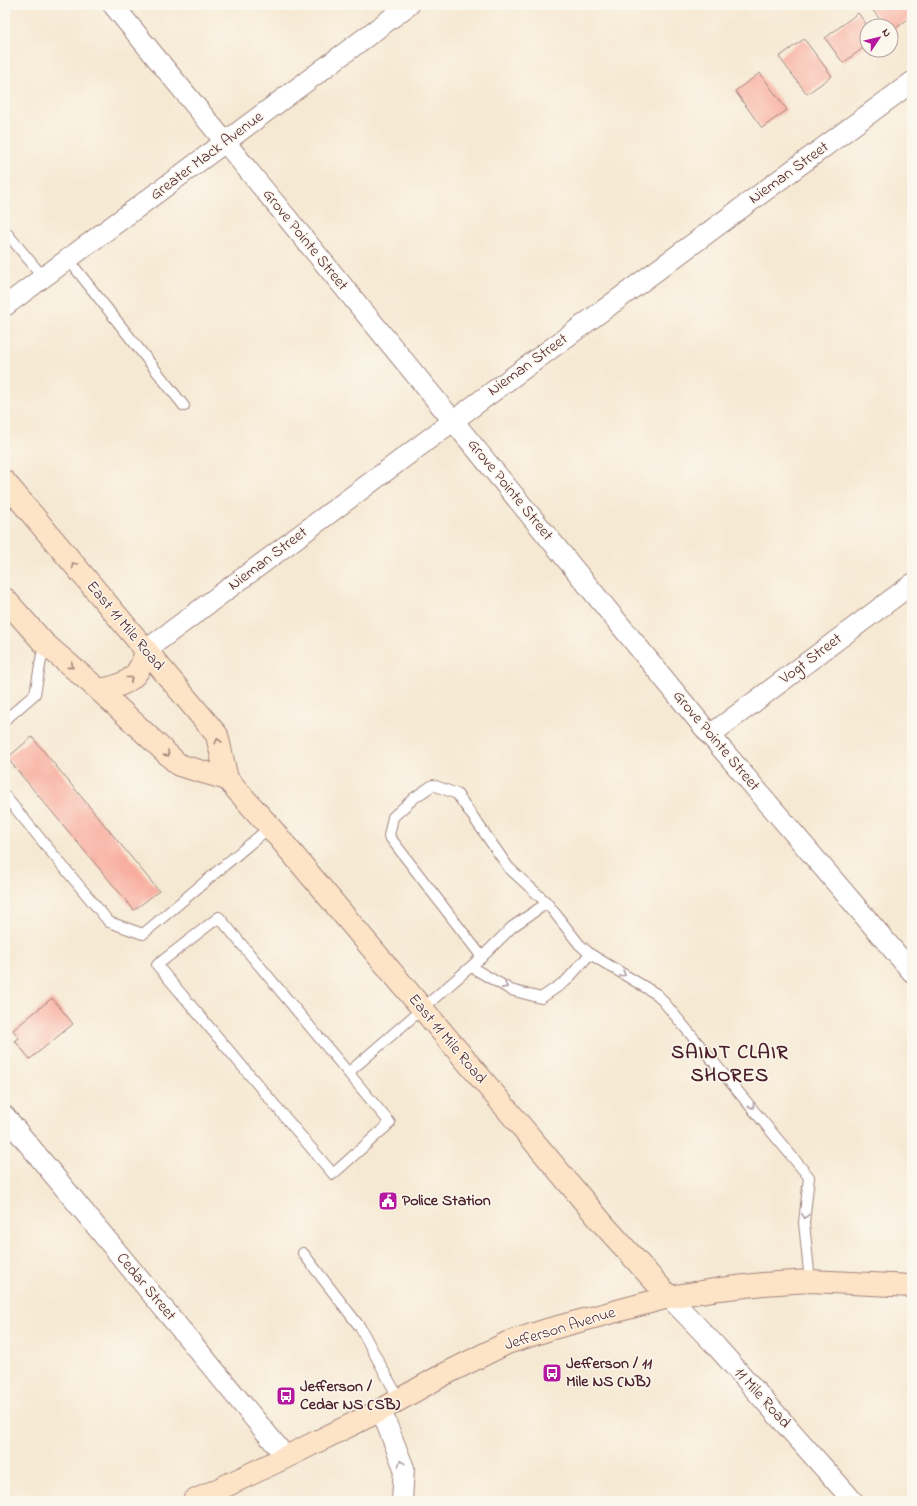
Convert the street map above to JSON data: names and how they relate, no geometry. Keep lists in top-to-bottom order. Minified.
{"streets":{"main road":["East 11 Mile Road","Jefferson Avenue"],"street":["Greater Mack Avenue","Nieman Street","Grove Pointe Street","Vogt Street","Cedar Street","11 Mile Road"]},"crossings":[["Greater Mack Avenue","Grove Pointe Street"],["Nieman Street","Grove Pointe Street"],["Nieman Street","East 11 Mile Road"],["Grove Pointe Street","Vogt Street"],["East 11 Mile Road","Jefferson Avenue"],["East 11 Mile Road","11 Mile Road"],["Cedar Street","Jefferson Avenue"],["Jefferson Avenue","11 Mile Road"]],"districts":["SAINT CLAIR SHORES"],"places":{"public building":["Police Station"],"bus stop":["Jefferson / 11 Mile NS (NB)","Jefferson / Cedar NS (SB)"]},"north":"top right"}
